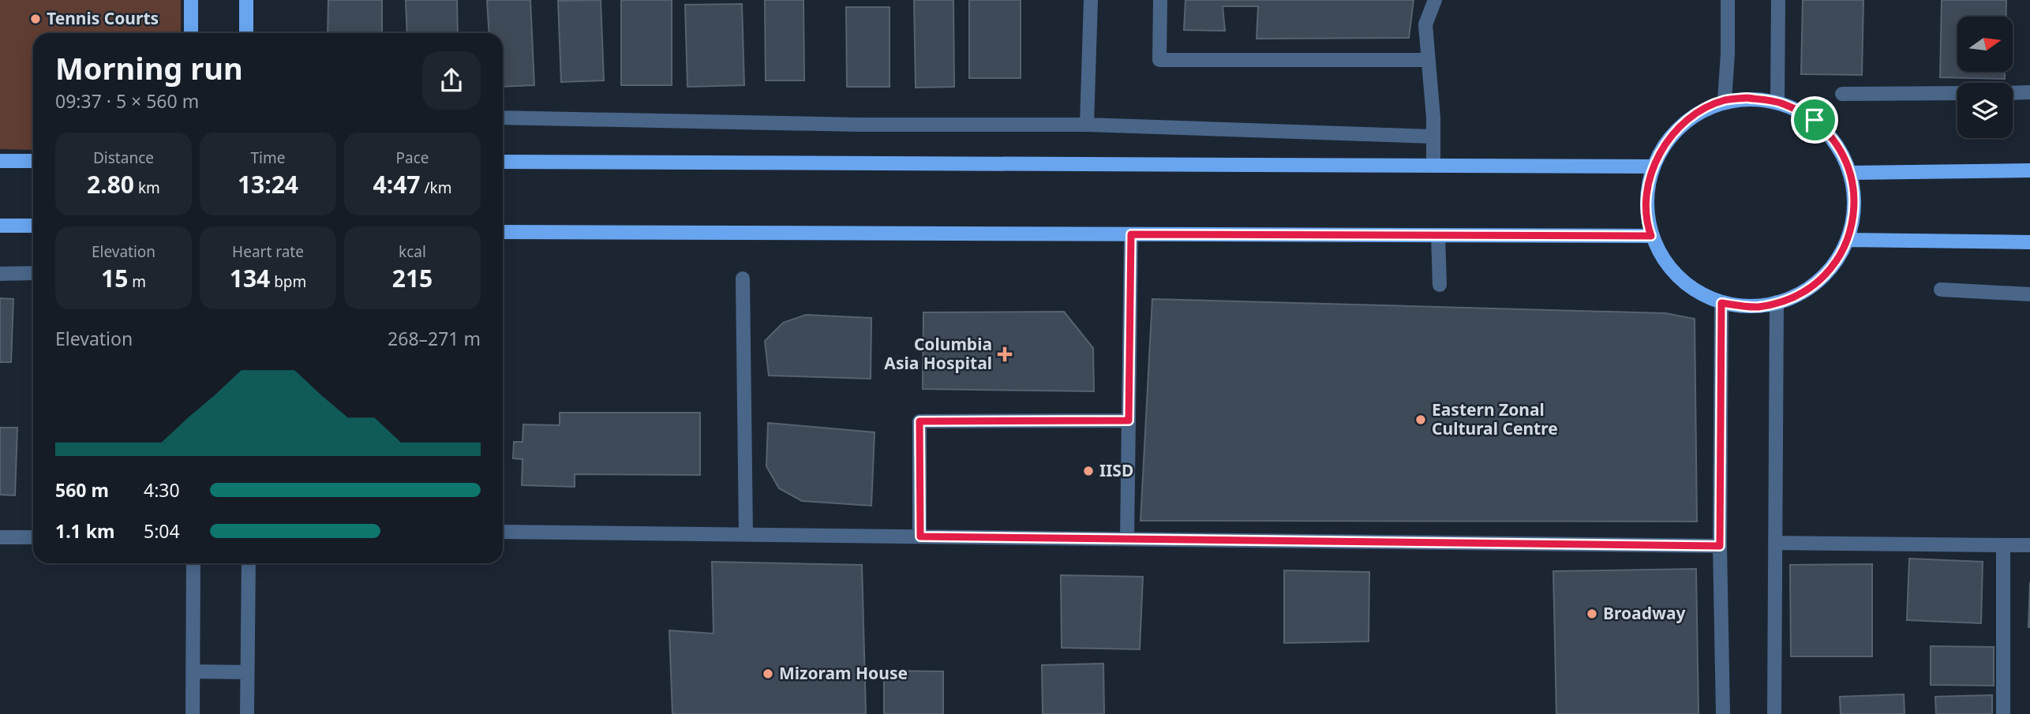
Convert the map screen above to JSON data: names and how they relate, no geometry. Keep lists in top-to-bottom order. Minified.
{"places":{"other":["Tennis Courts","Eastern Zonal Cultural Centre","IISD","Broadway","Mizoram House"],"health":["Columbia Asia Hospital"]},"north":"right","page":{"heading":["Morning run","09:37 · 5 × 560 m"],"stats":[["Distance","2.80 km"],["Time","13:24"],["Pace","4:47 /km"],["Elevation","15 m"],["Heart rate","134 bpm"],["kcal","215"]],"chart":["Elevation","268–271 m"],"list":[{"name":"560 m","note":"4:30"},{"name":"1.1 km","note":"5:04"}]}}
